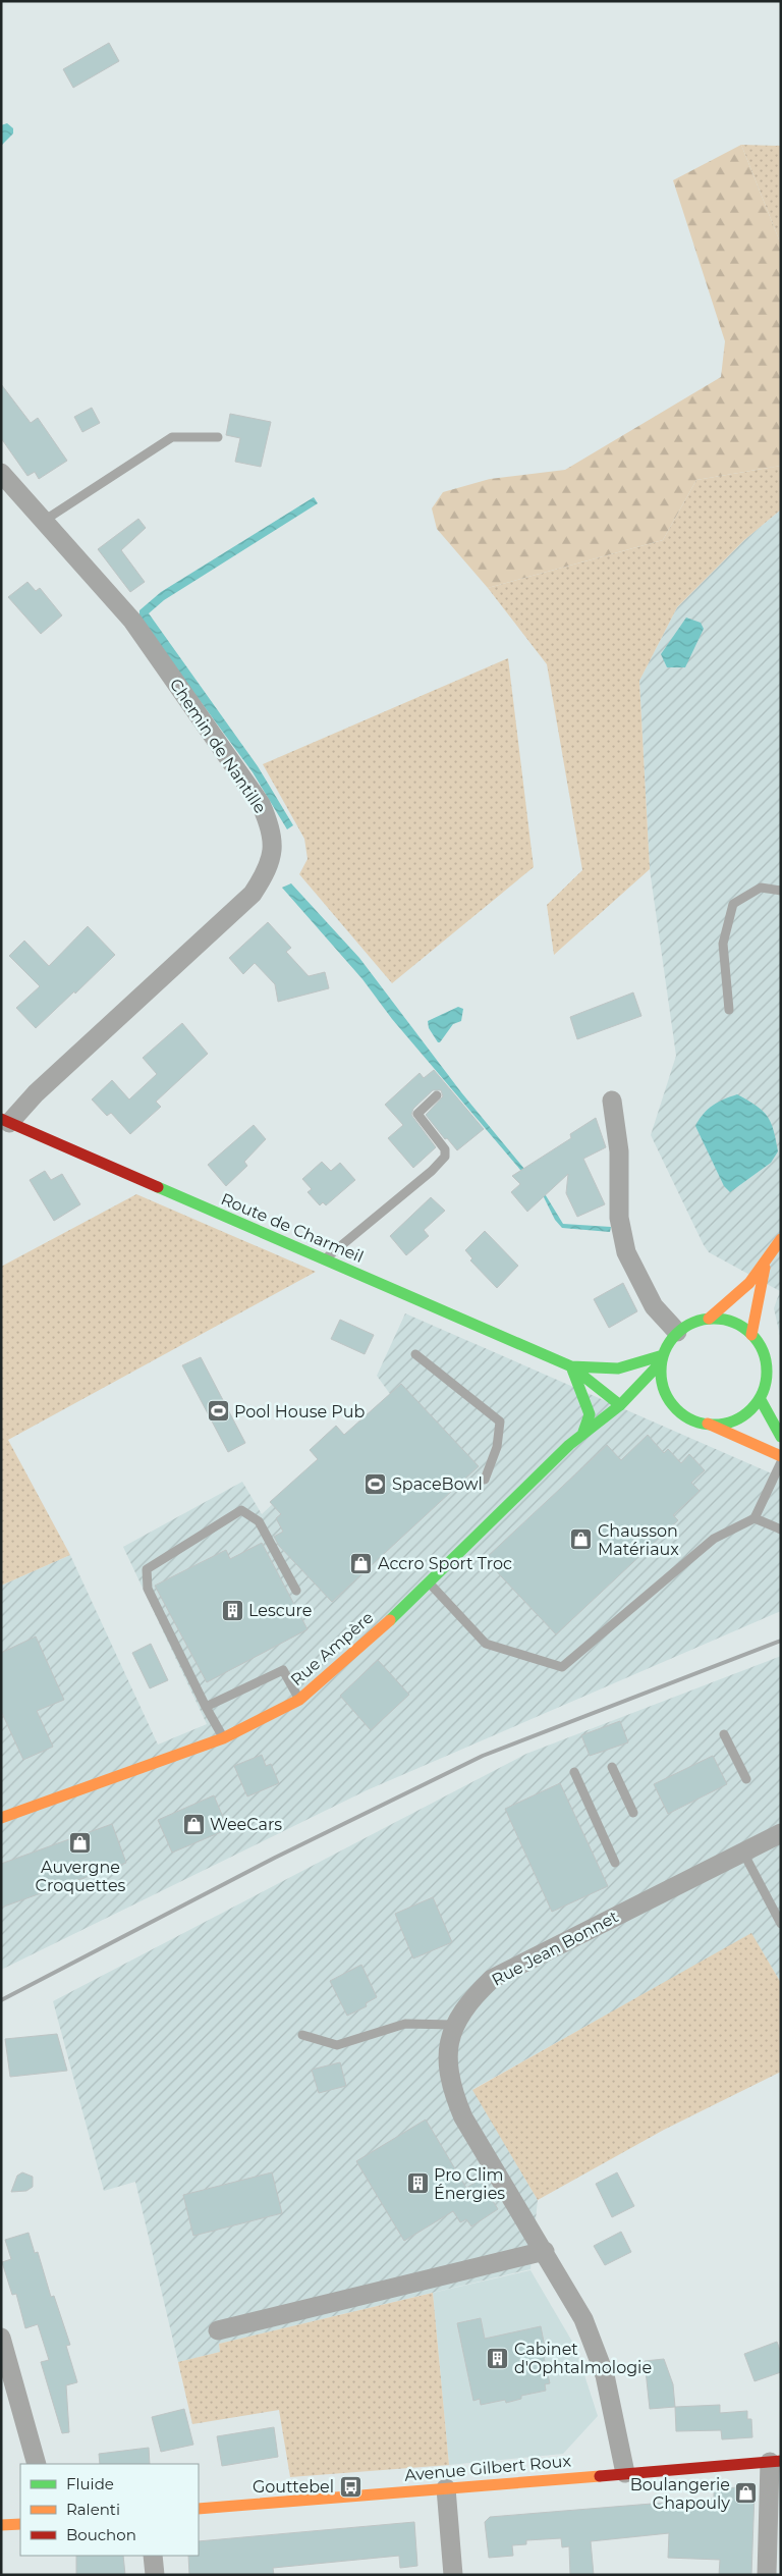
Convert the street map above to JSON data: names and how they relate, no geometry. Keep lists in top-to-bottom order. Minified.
{"streets":{"main road":["Route de Charmeil","Rue Ampère","Avenue Gilbert Roux"],"street":["Chemin de Nantille","Rue Jean Bonnet"]},"crossings":[["Chemin de Nantille","Route de Charmeil"],["Route de Charmeil","Rue Ampère"],["Rue Jean Bonnet","Avenue Gilbert Roux"]],"places":{"sports":["Pool House Pub","SpaceBowl"],"shop":["Chausson Matériaux","Accro Sport Troc","WeeCars","Auvergne Croquettes","Boulangerie Chapouly"],"building":["Lescure","Pro Clim Énergies","Cabinet d'Ophtalmologie"],"bus stop":["Gouttebel"]},"legend":["Fluide","Ralenti","Bouchon"]}
